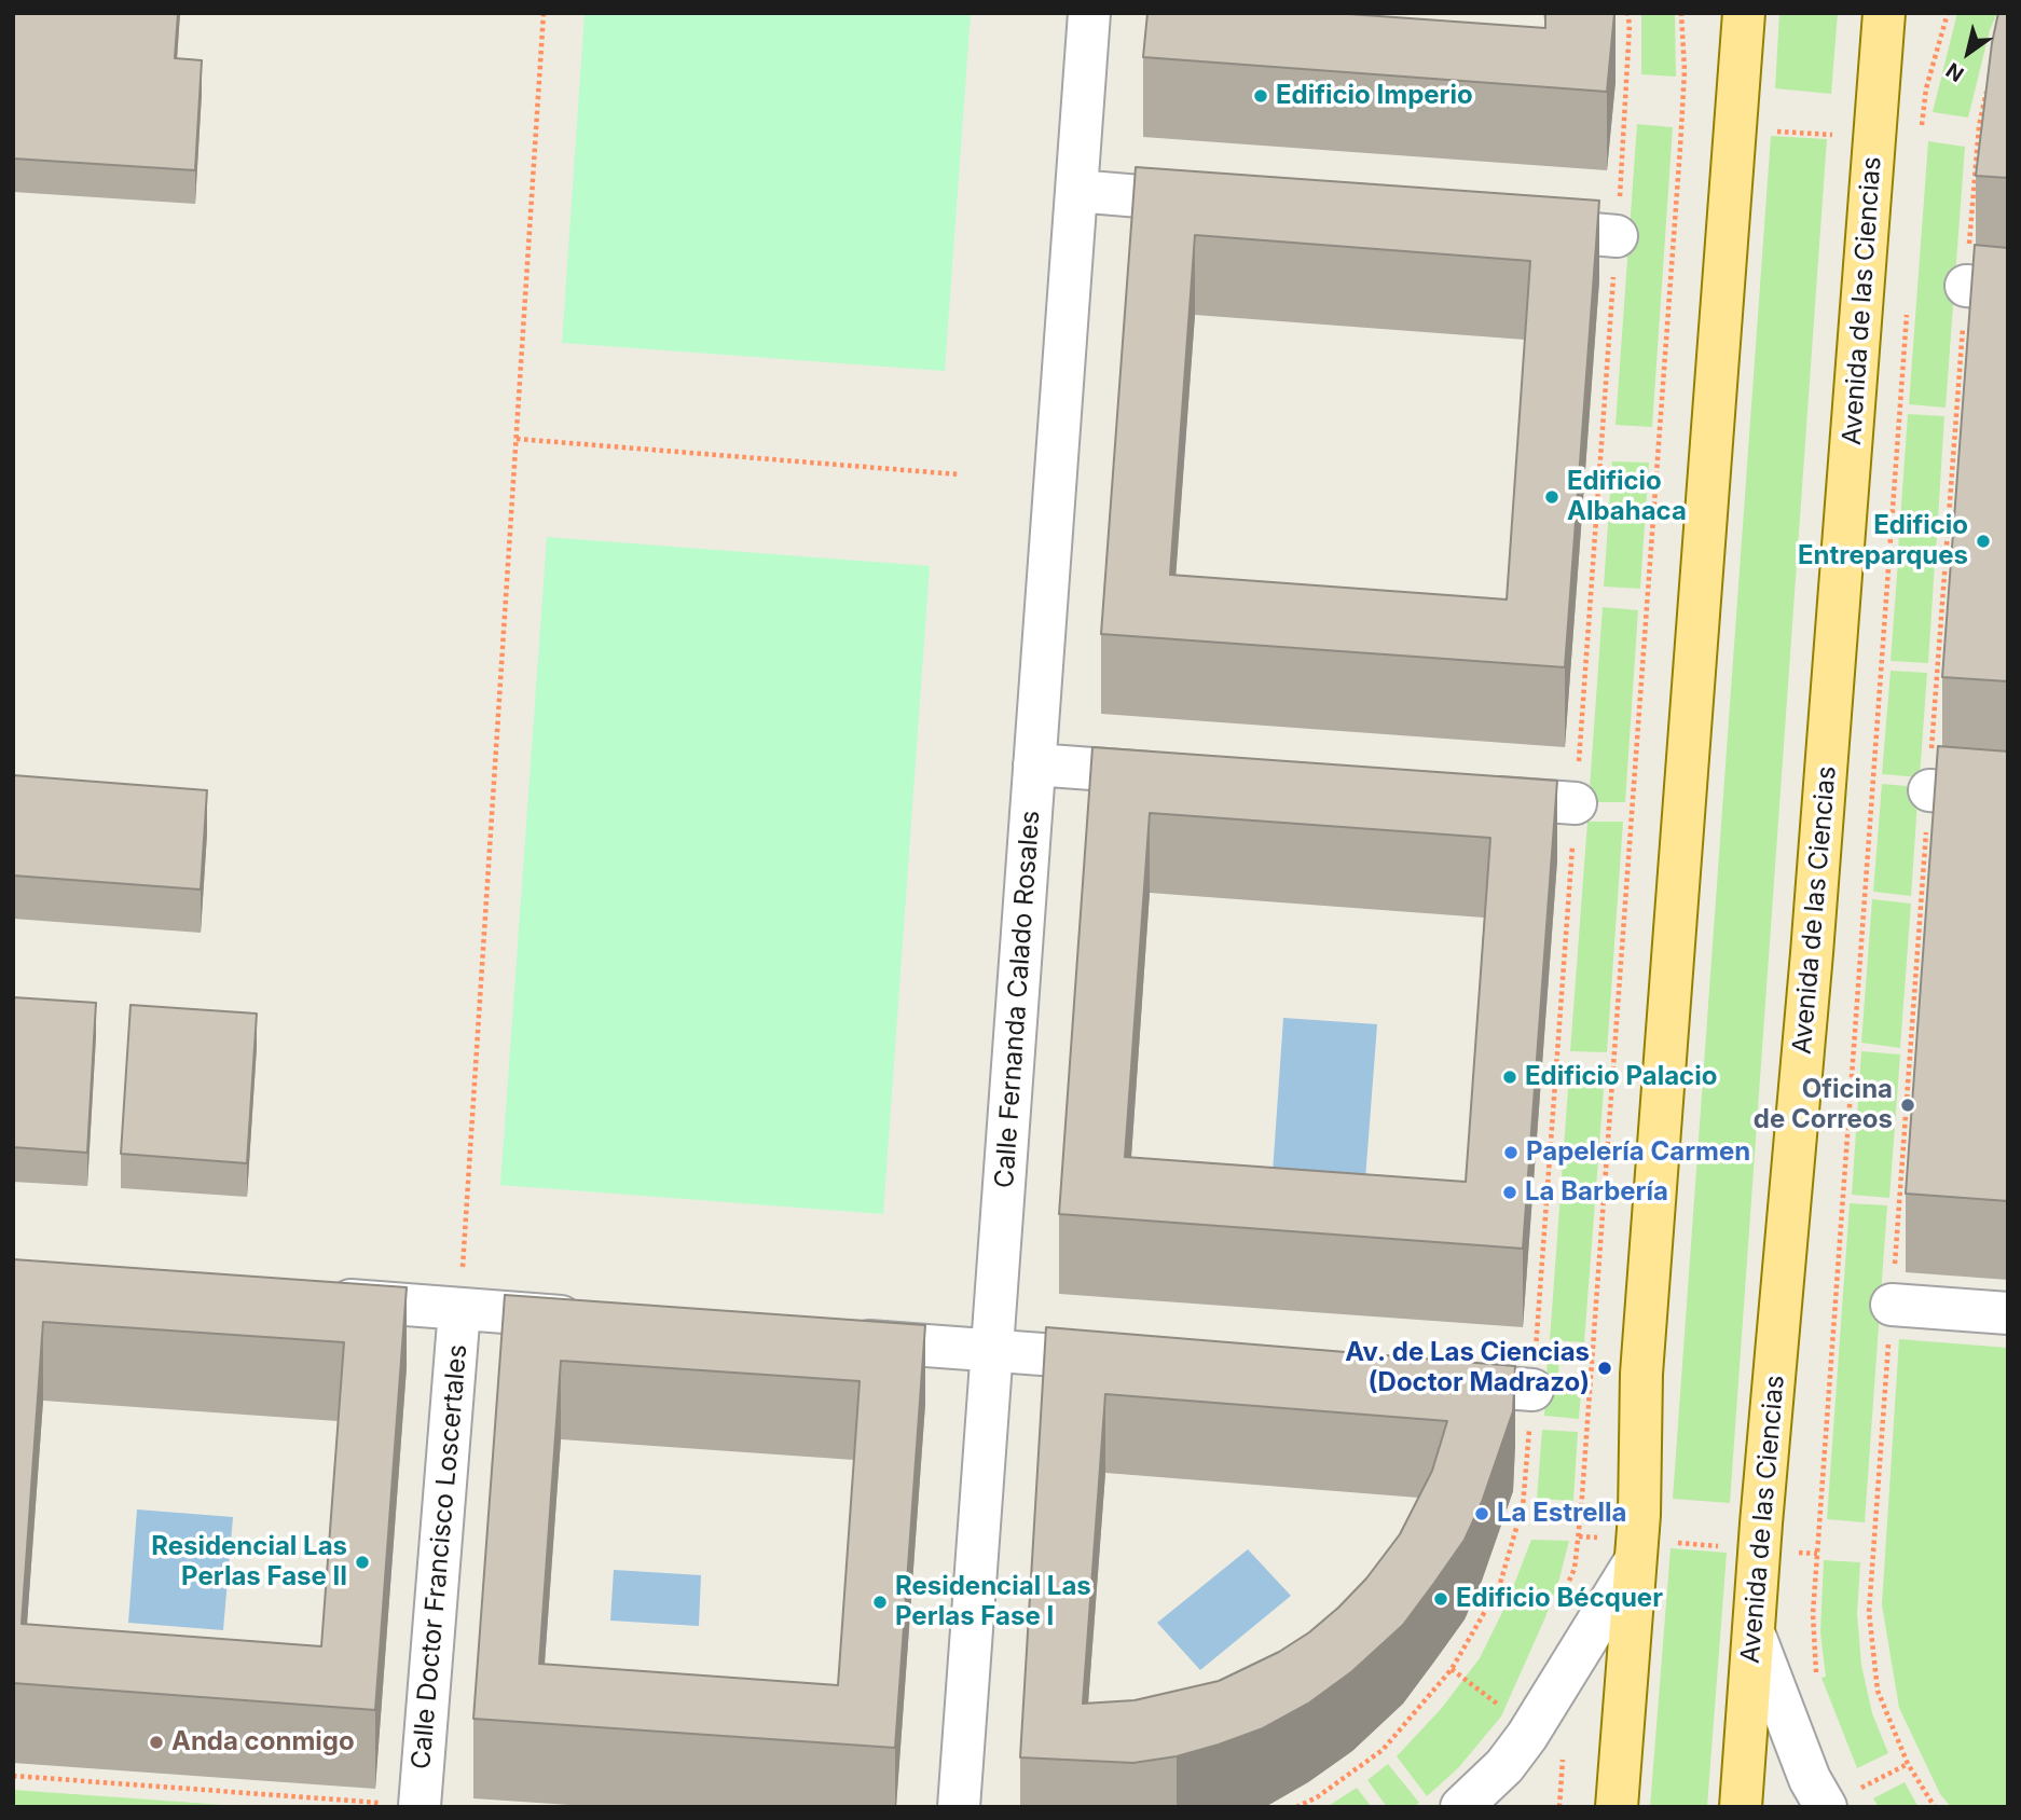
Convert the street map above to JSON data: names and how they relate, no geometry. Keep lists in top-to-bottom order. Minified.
{"streets":{"main road":["Avenida de las Ciencias"],"street":["Calle Fernanda Calado Rosales","Calle Doctor Francisco Loscertales"]},"places":["Edificio Imperio","Edificio Albahaca","Edificio Entreparques","Edificio Palacio","Oficina de Correos","Papelería Carmen","La Barbería","Av. de Las Ciencias (Doctor Madrazo)","La Estrella","Residencial Las Perlas Fase II","Edificio Bécquer","Residencial Las Perlas Fase I","Anda conmigo"],"north":"bottom left"}
